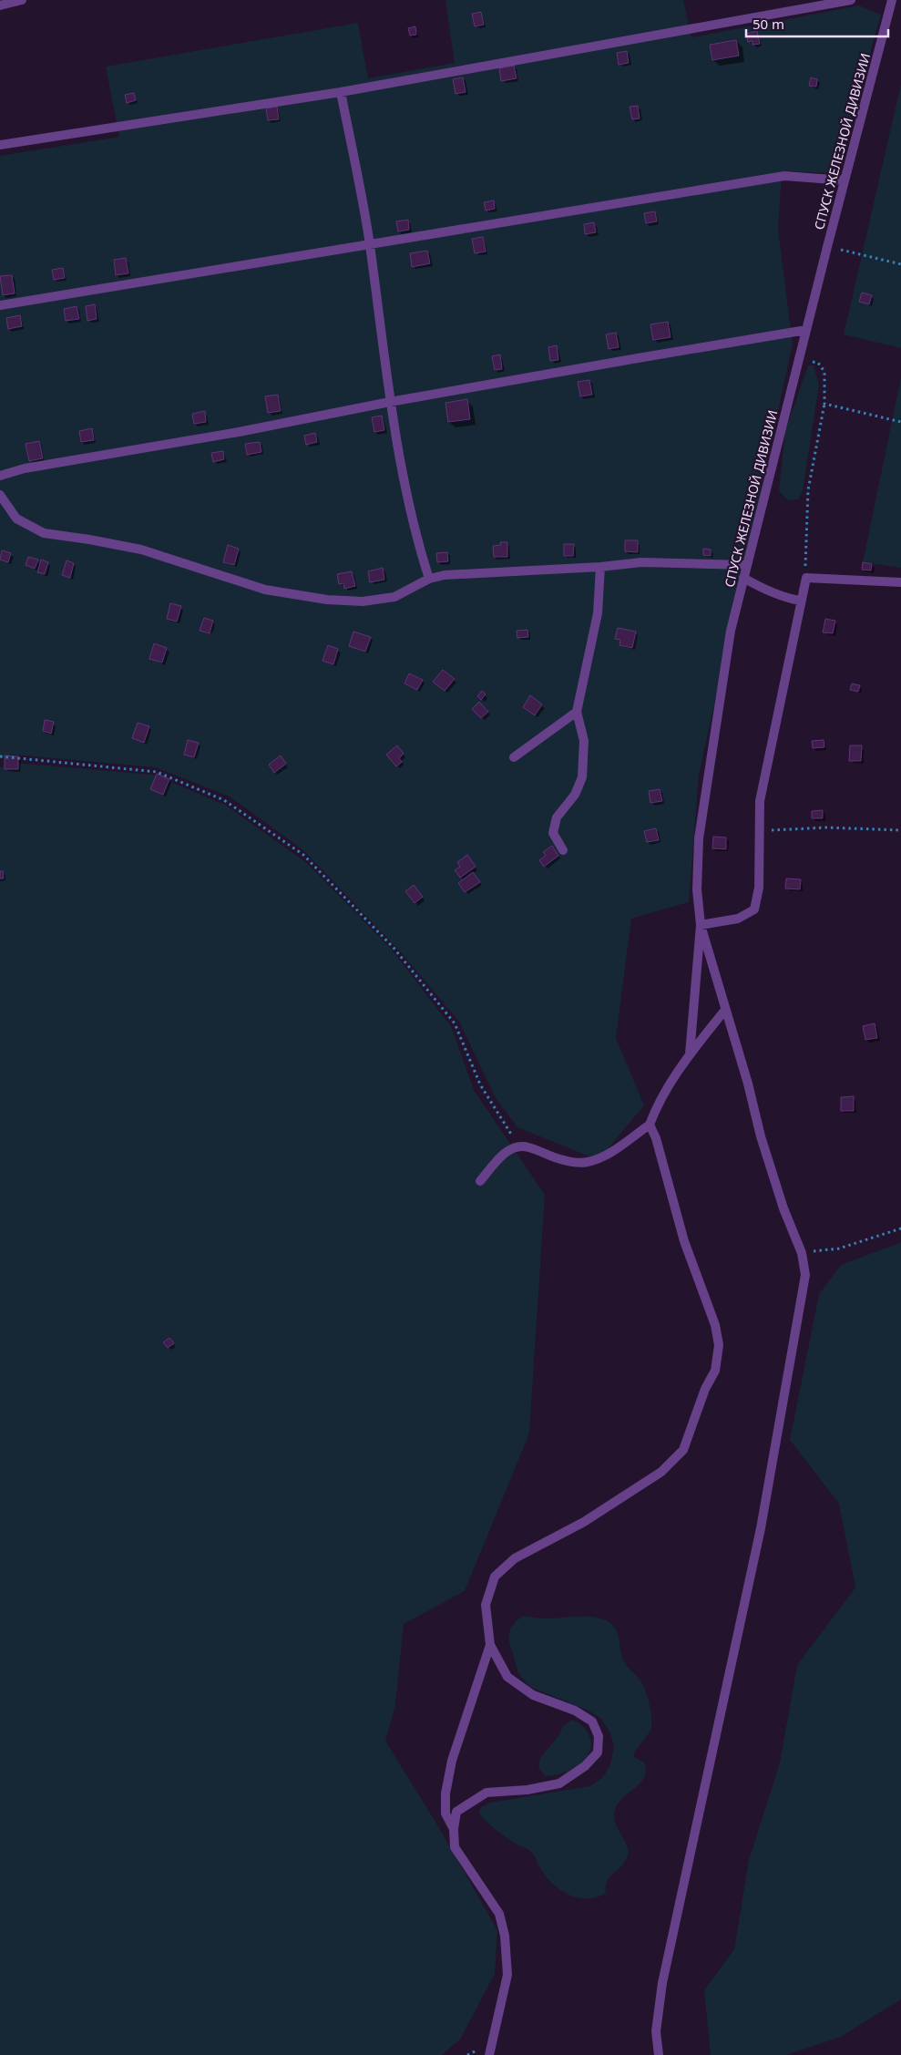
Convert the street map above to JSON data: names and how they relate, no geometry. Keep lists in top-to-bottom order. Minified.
{"streets":{"street":["СПУСК ЖЕЛЕЗНОЙ ДИВИЗИИ"]},"scale_bar":"50 m"}
